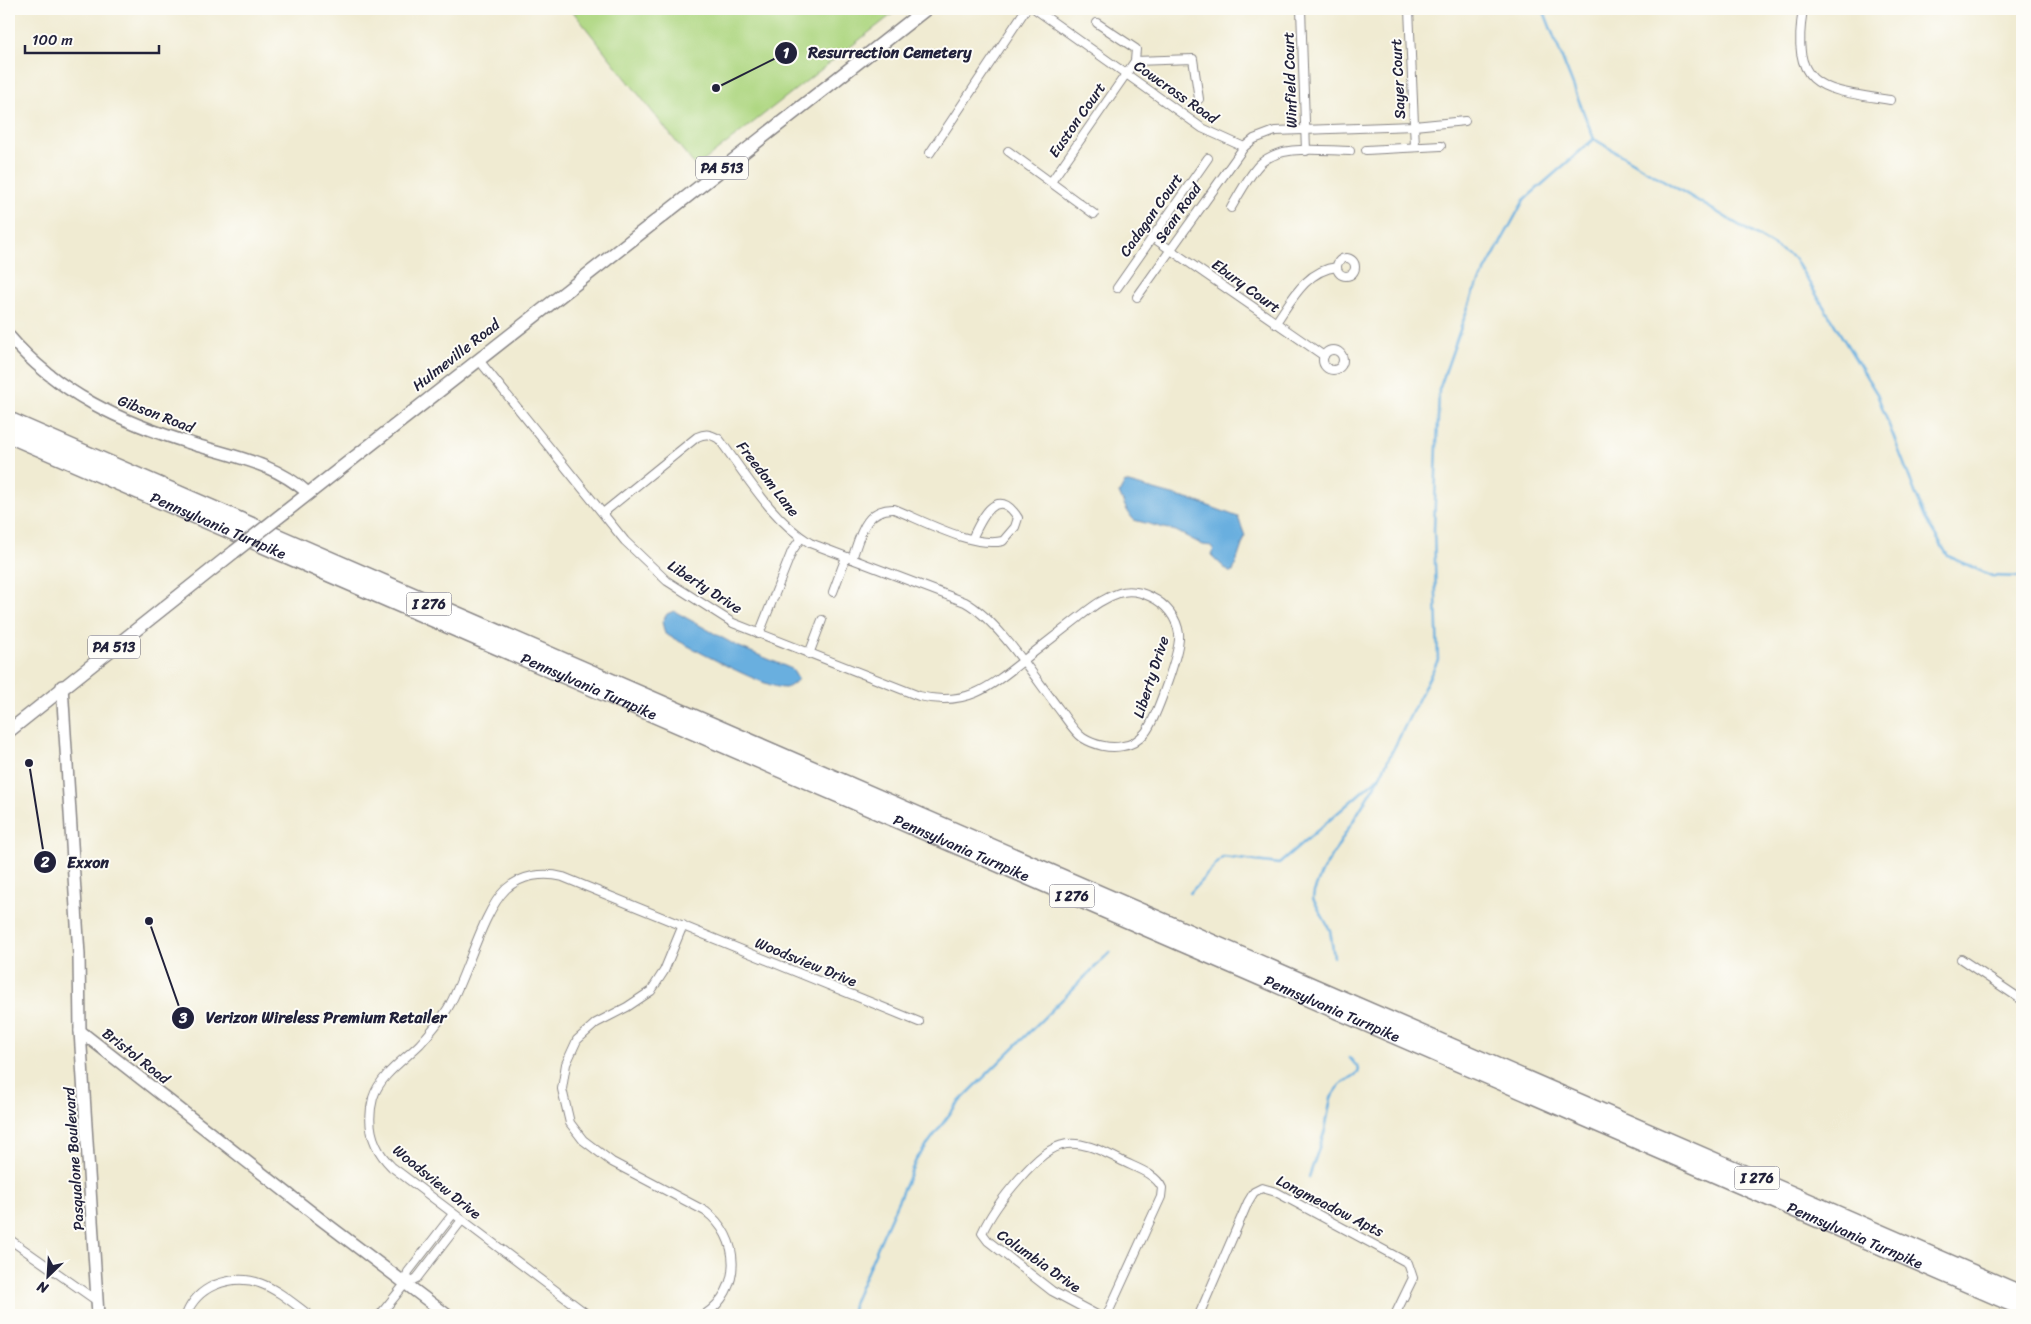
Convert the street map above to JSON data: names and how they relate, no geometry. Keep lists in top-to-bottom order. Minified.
{"streets":{"highway":["Pennsylvania Turnpike","I 276"],"main road":["PA 513","Hulmeville Road","Gibson Road","Bristol Road","Pasqualone Boulevard"],"street":["Sayer Court","Winfield Court","Cowcross Road","Euston Court","Sean Road","Cadagan Court","Ebury Court","Freedom Lane","Liberty Drive","Woodsview Drive","Longmeadow Apts","Columbia Drive"]},"crossings":[["Cowcross Road","Euston Court"],["Cowcross Road","Sean Road"],["Sean Road","Ebury Court"],["Cadagan Court","Ebury Court"],["Hulmeville Road","Gibson Road"],["Hulmeville Road","Liberty Drive"],["Hulmeville Road","Bristol Road"],["Freedom Lane","Liberty Drive"],["Bristol Road","Pasqualone Boulevard"]],"places":["Resurrection Cemetery","Exxon","Verizon Wireless Premium Retailer"],"scale_bar":"100 m","north":"bottom left"}
